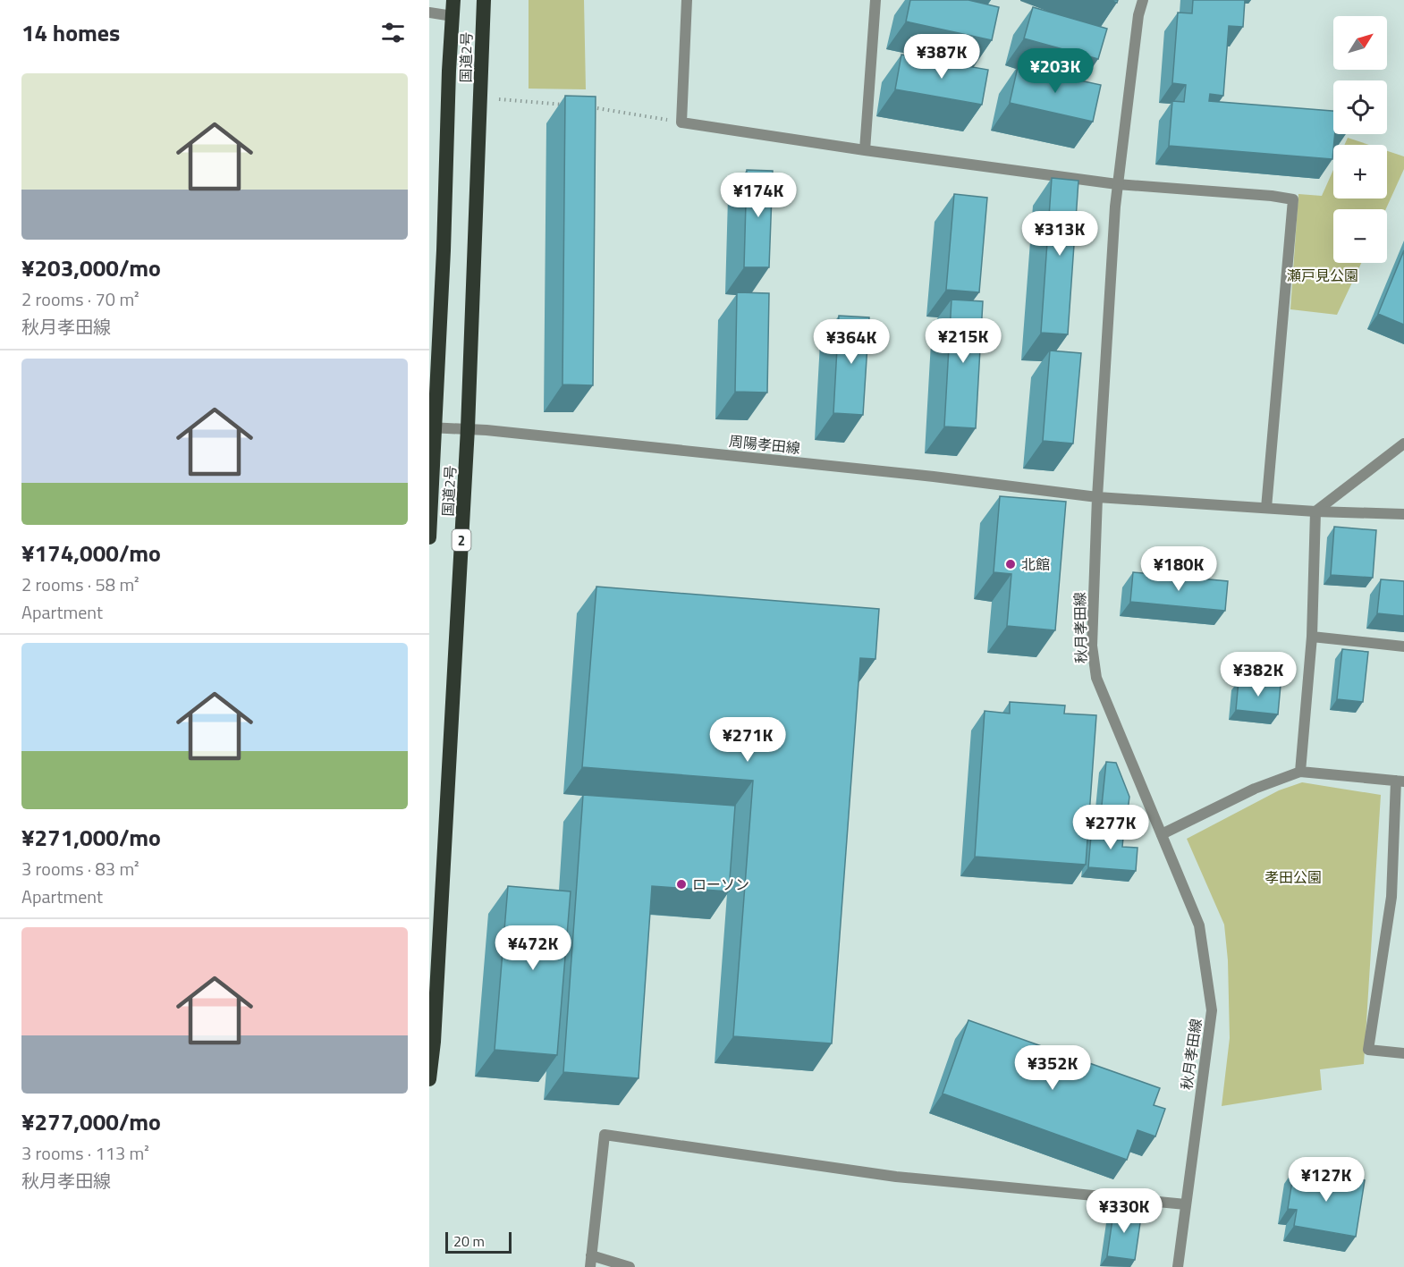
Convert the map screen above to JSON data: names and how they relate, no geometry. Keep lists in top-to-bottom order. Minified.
{"streets":{"highway":["国道2号","2"],"street":["周陽孝田線","秋月孝田線"]},"crossings":[["国道2号","周陽孝田線"],["周陽孝田線","秋月孝田線"]],"parks":["瀬戸見公園","孝田公園"],"places":["北館","ローソン"],"scale_bar":"20 m","north":"top right","page":{"heading":"14 homes","map_buttons":["+","−"],"price":["¥387K","¥203K","¥174K","¥313K","¥215K","¥364K","¥180K","¥382K","¥271K","¥277K","¥472K","¥352K","¥127K","¥330K"],"list":[{"name":"¥203,000/mo","note":"2 rooms · 70 m² · 秋月孝田線"},{"name":"¥174,000/mo","note":"2 rooms · 58 m² · Apartment"},{"name":"¥271,000/mo","note":"3 rooms · 83 m² · Apartment"},{"name":"¥277,000/mo","note":"3 rooms · 113 m² · 秋月孝田線"}],"scale":"20 m"}}
